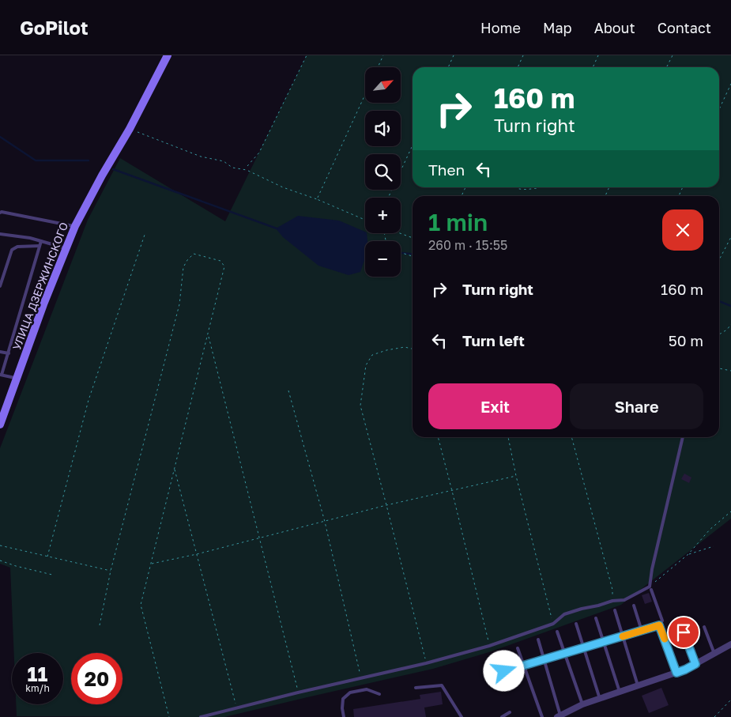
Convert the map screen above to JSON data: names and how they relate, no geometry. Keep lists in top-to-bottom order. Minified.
{"streets":{"street":["УЛИЦА ДЗЕРЖИНСКОГО"]},"north":"top right","page":{"header":"GoPilot","nav":["Home","Map","About","Contact"],"map_buttons":["+","−"],"turn":["160 m","Turn right"],"then":"Then","heading":["1 min","260 m · 15:55"],"list":[{"name":"Turn right","value":"160 m"},{"name":"Turn left","value":"50 m"}],"buttons":["Exit","Share"],"speed":"11 km/h","limit":"20"}}
